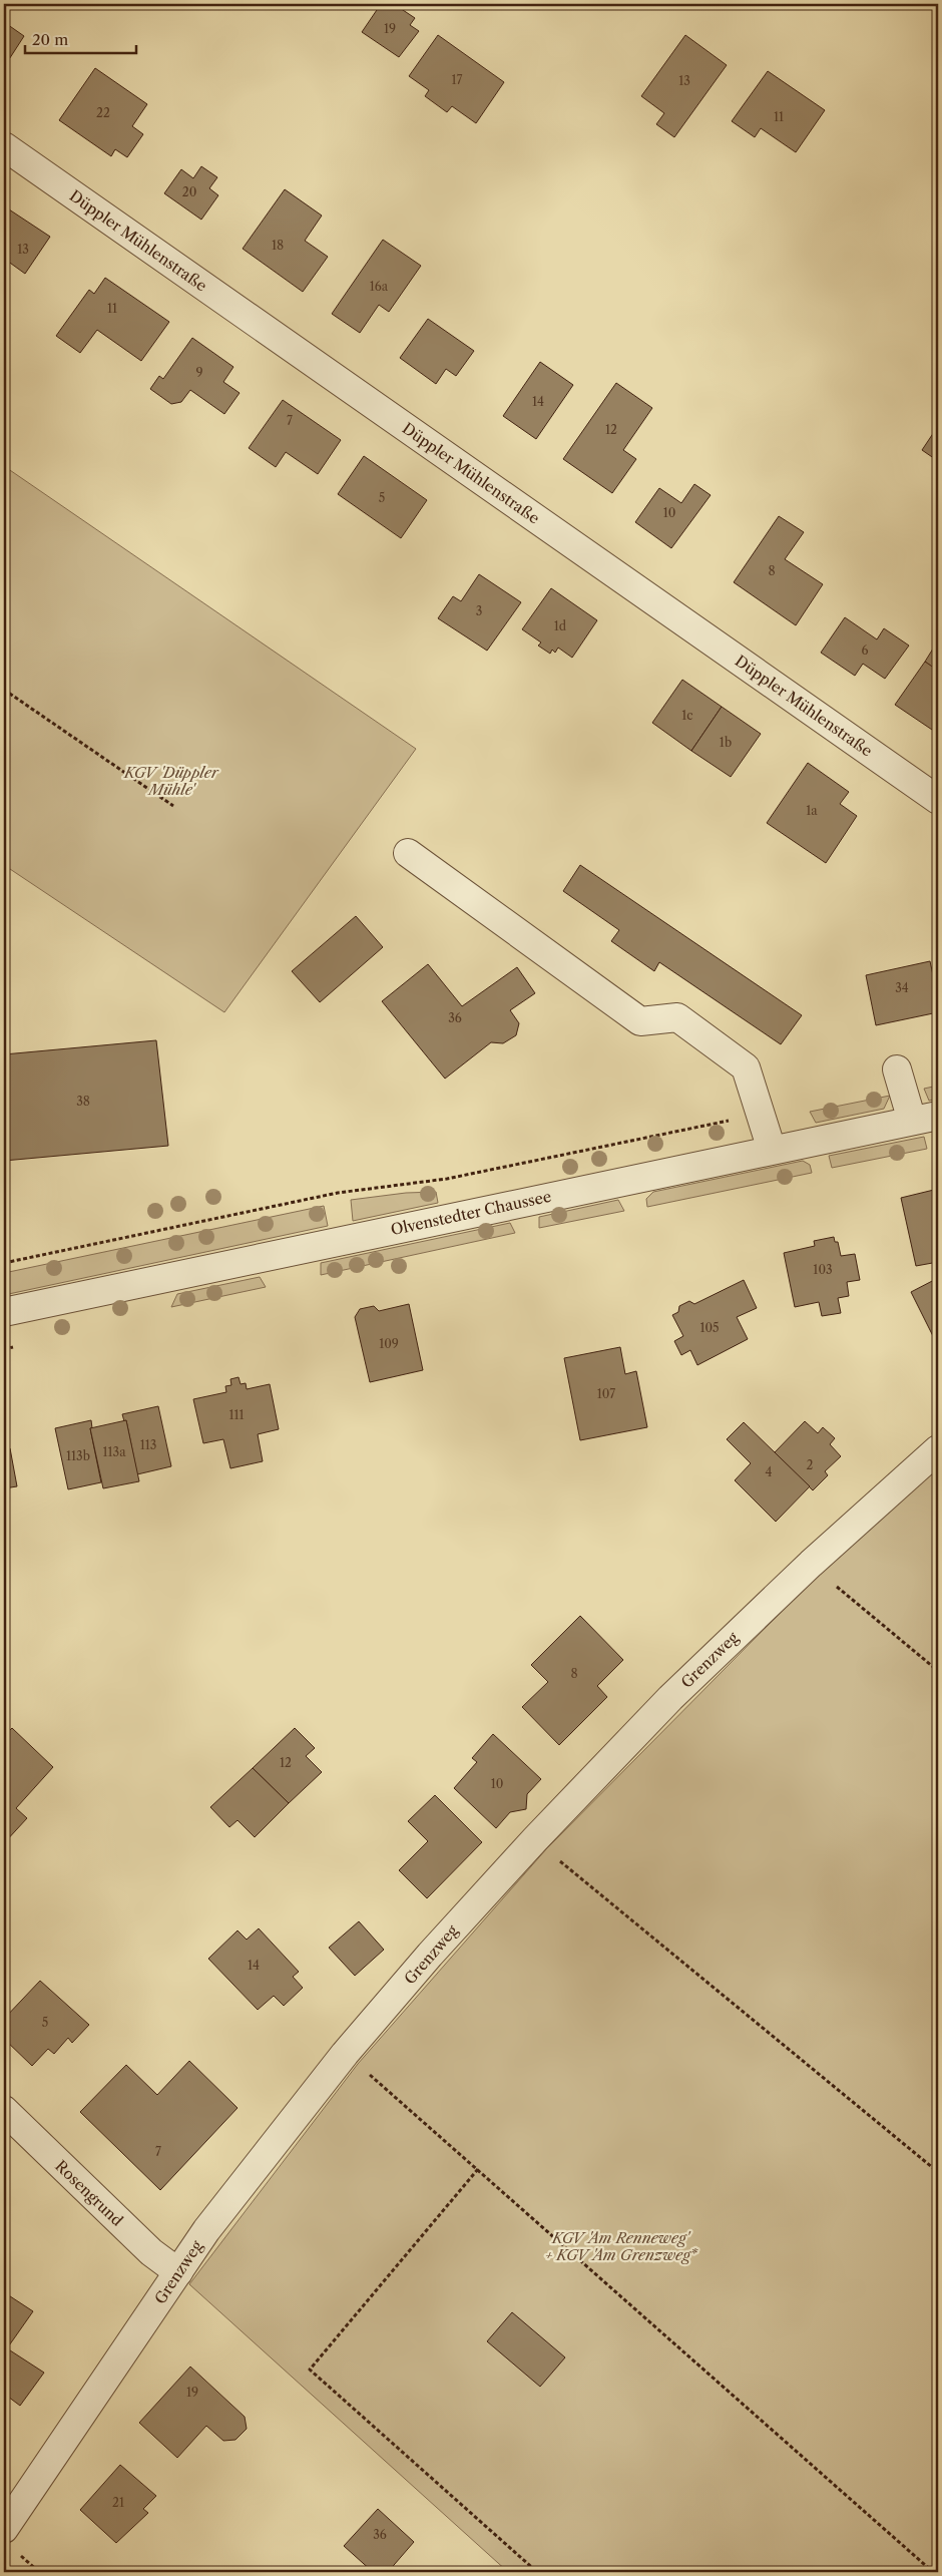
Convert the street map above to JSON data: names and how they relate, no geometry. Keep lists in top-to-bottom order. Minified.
{"streets":{"street":["Düppler Mühlenstraße","Olvenstedter Chaussee","Grenzweg","Rosengrund"]},"crossings":[["Grenzweg","Rosengrund"]],"parks":["KGV 'Düppler Mühle'","KGV 'Am Renneweg' + KGV 'Am Grenzweg*"],"house_numbers":["19","17","13","22","11","20","18","13","16a","11","9","14","7","12","5","10","8","3","1d","6","1c","1b","1a","34","36","38","103","105","109","107","111","113","113a","113b","2","4","8","12","10","14","5","7","19","21","36"],"scale_bar":"20 m"}
